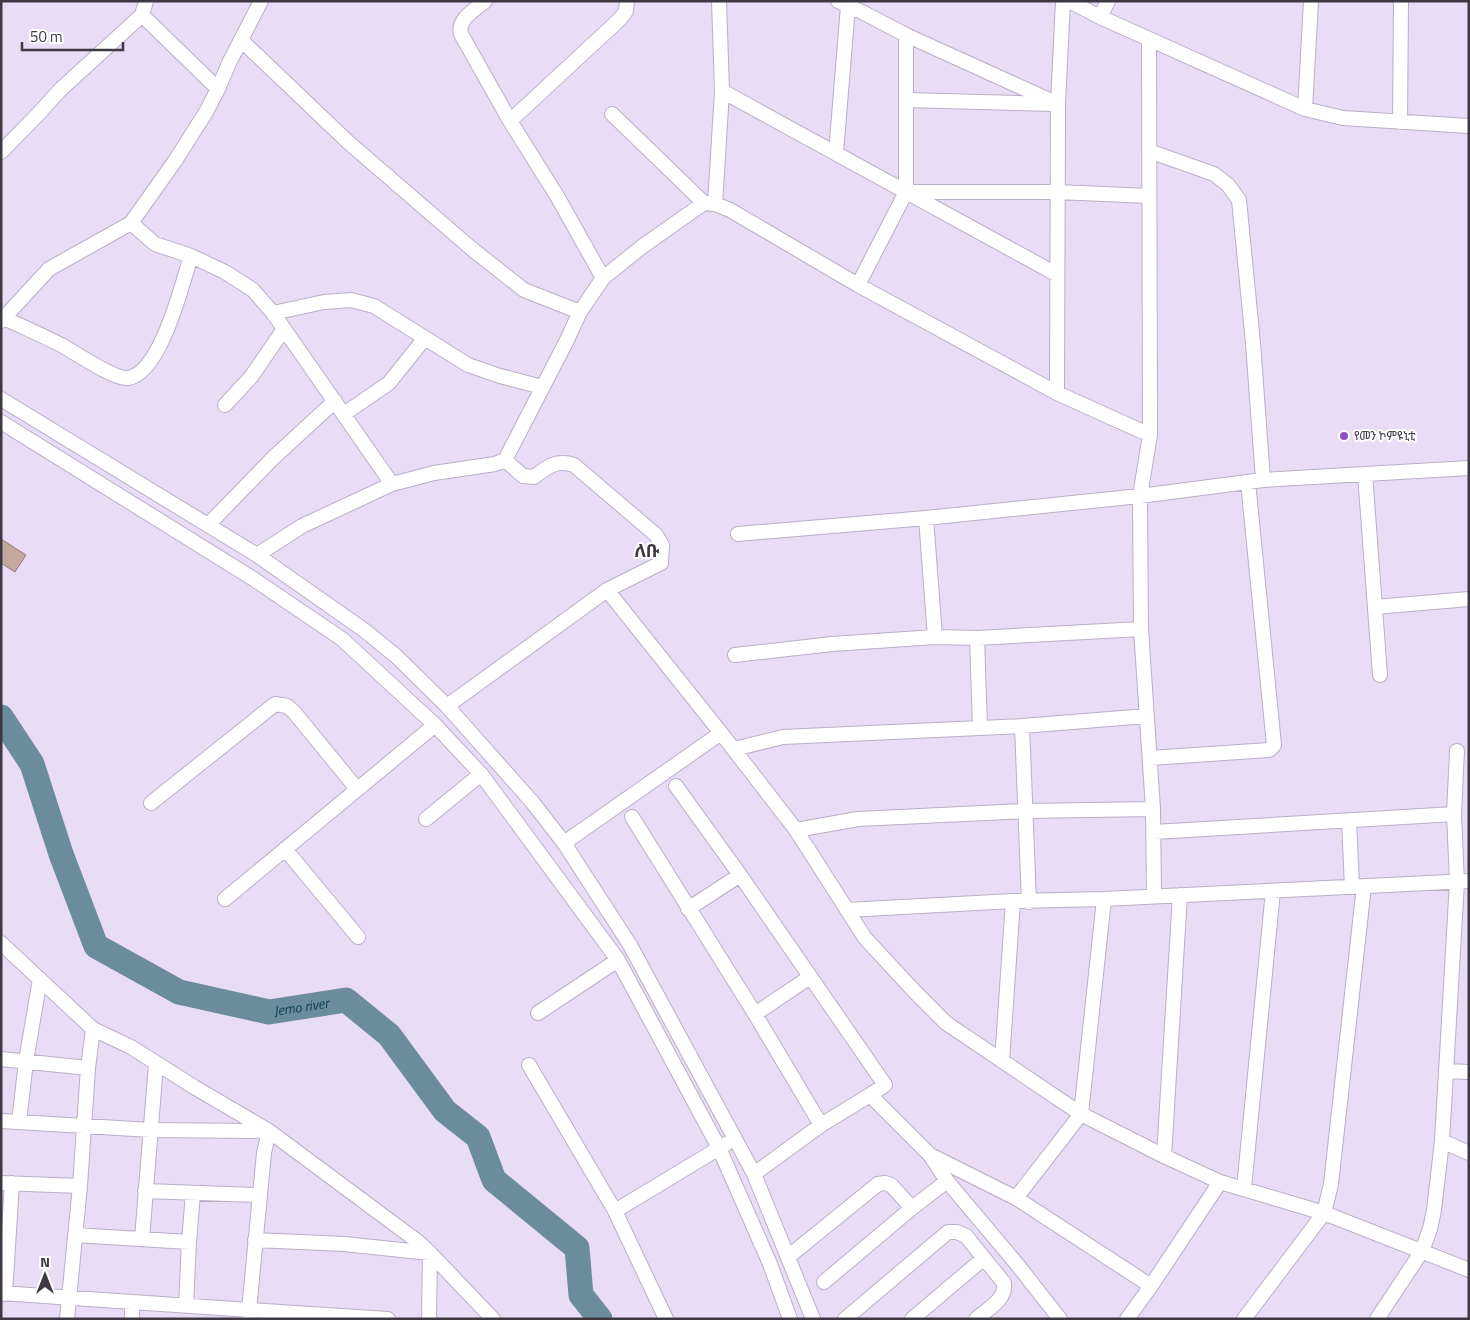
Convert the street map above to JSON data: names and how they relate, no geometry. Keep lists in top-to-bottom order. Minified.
{"districts":["ለቡ"],"water":["Jemo river"],"places":["የመን ኮምዩኒቲ"],"scale_bar":"50 m","north":"top"}
